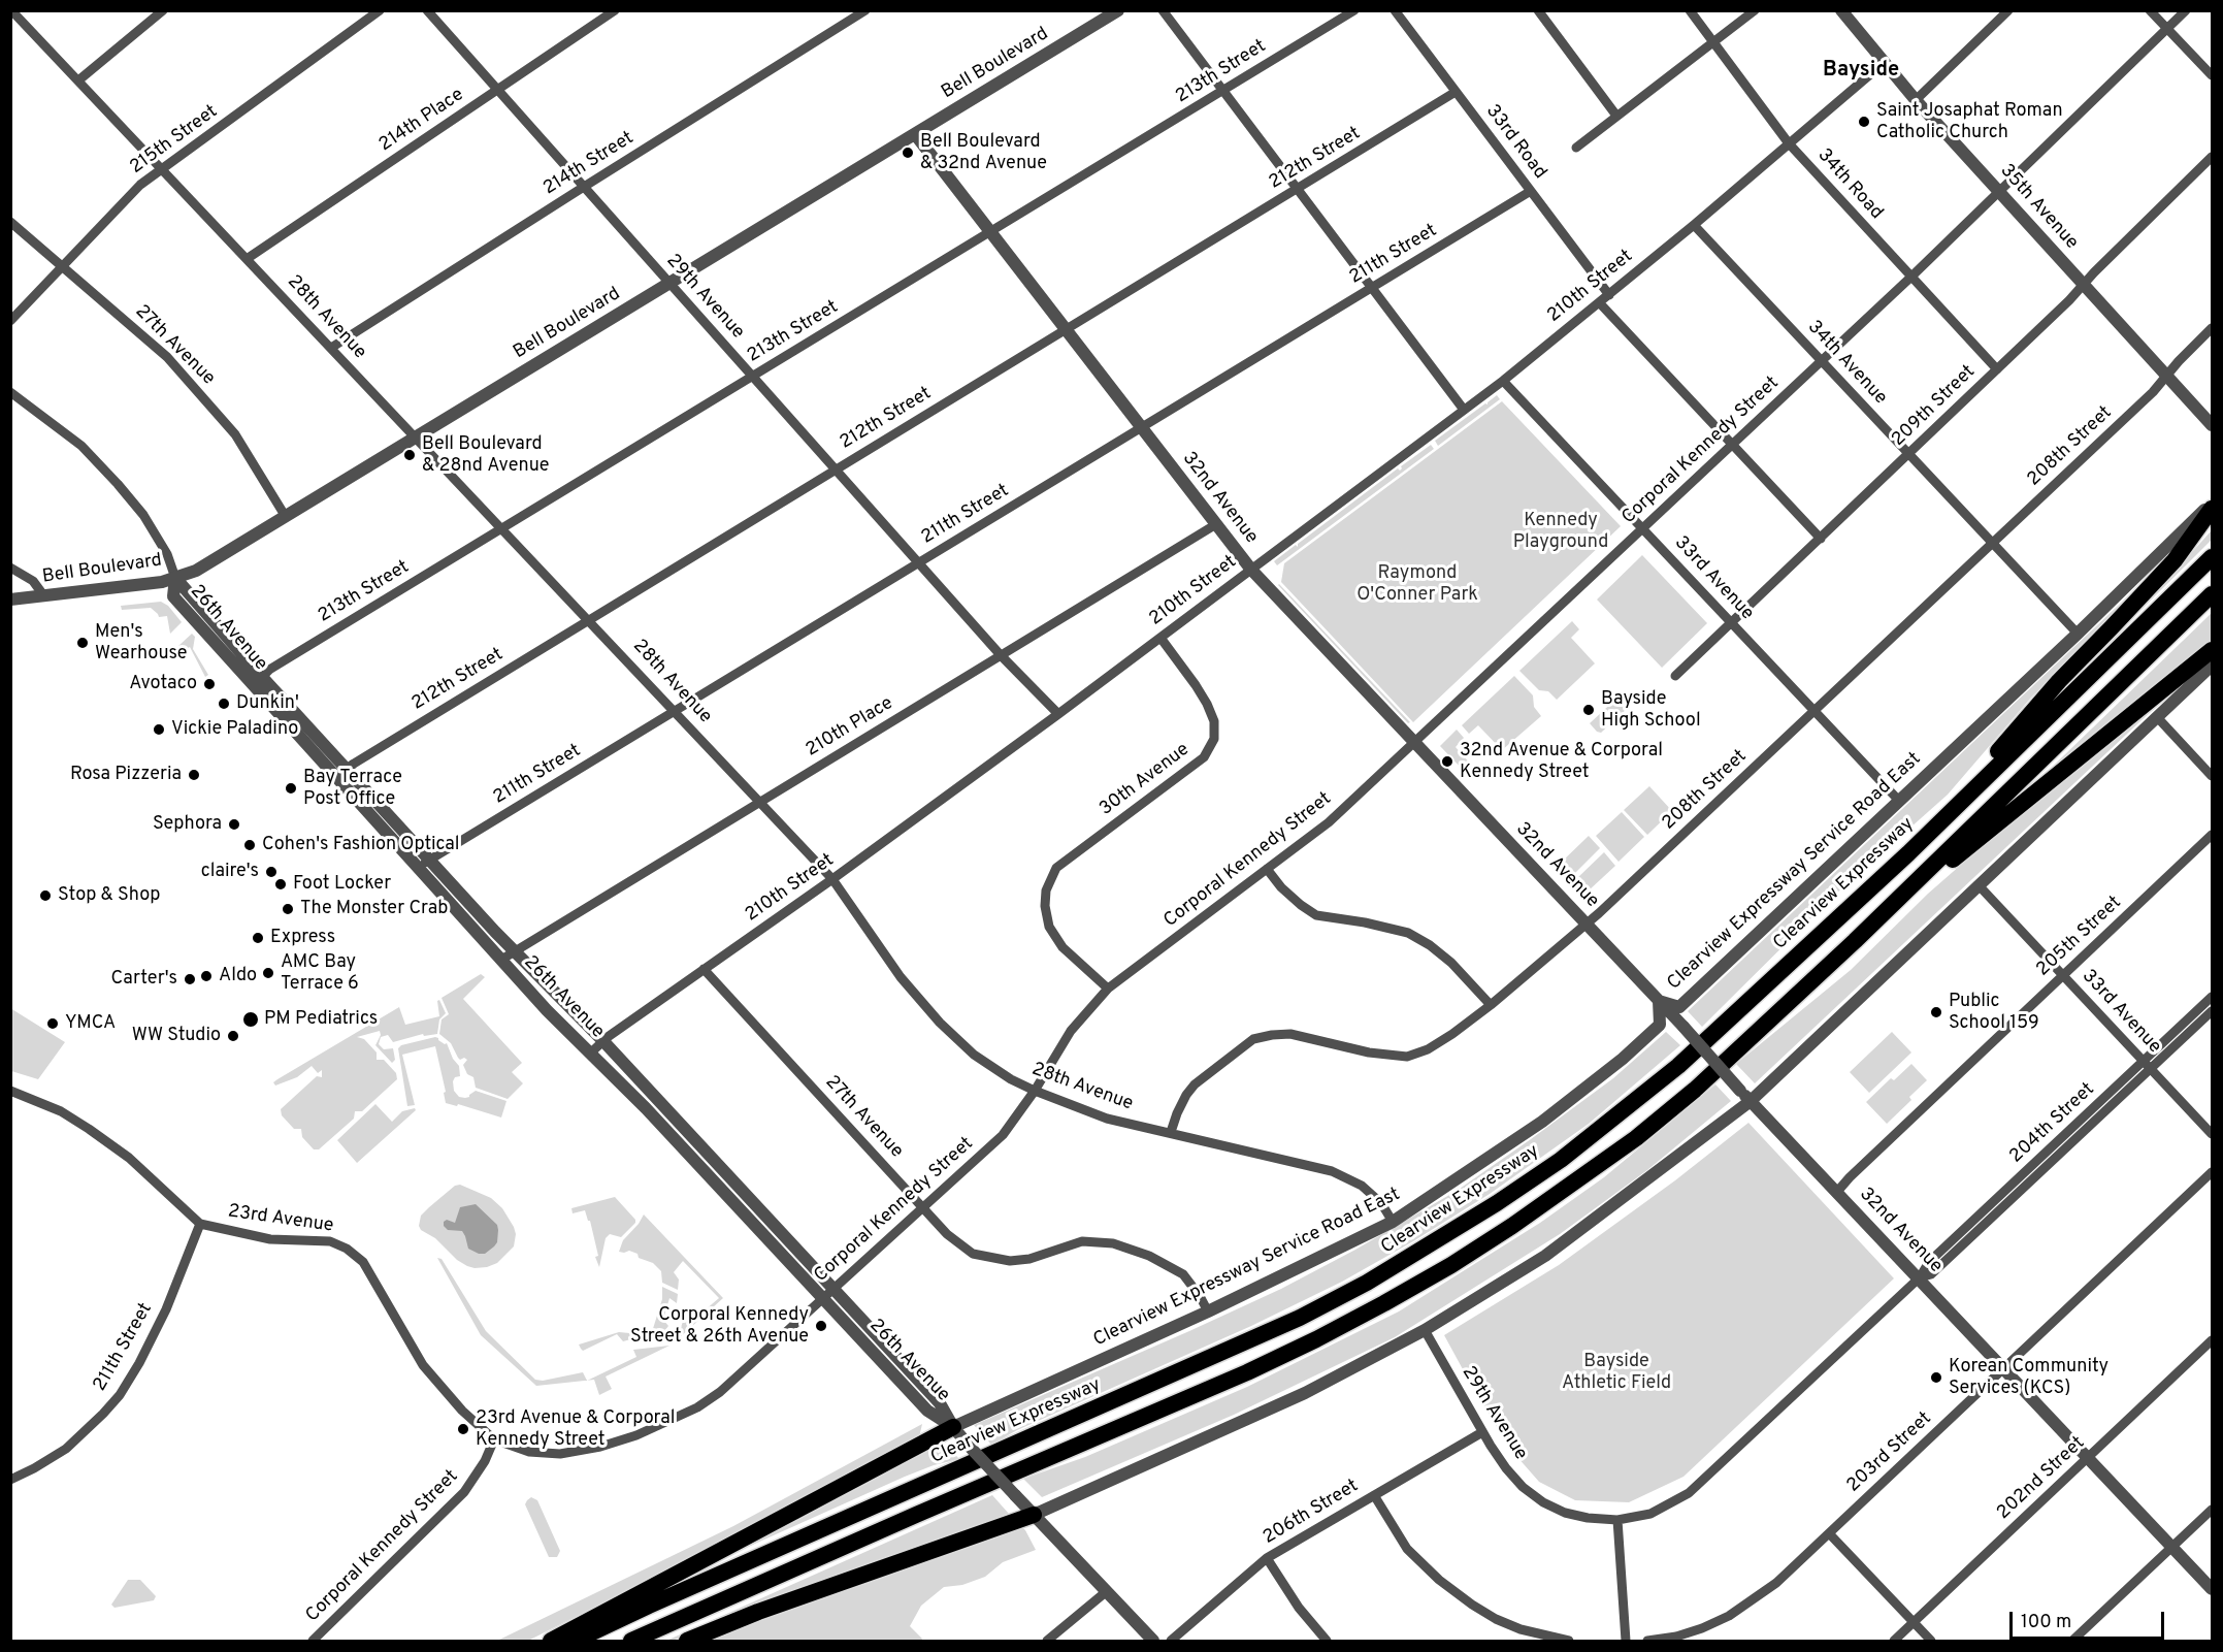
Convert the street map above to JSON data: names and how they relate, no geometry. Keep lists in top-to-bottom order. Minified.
{"streets":{"highway":["Clearview Expressway"],"street":["Bell Boulevard","213th Street","214th Place","215th Street","33rd Road","212th Street","214th Street","34th Road","35th Avenue","211th Street","210th Street","29th Avenue","28th Avenue","27th Avenue","34th Avenue","209th Street","208th Street","Corporal Kennedy Street","32nd Avenue","33rd Avenue","26th Avenue","210th Place","30th Avenue","Clearview Expressway Service Road East","205th Street","204th Street","23rd Avenue","203rd Street","202nd Street","206th Street"]},"crossings":[["Bell Boulevard","29th Avenue"],["Bell Boulevard","28th Avenue"],["Bell Boulevard","27th Avenue"],["Bell Boulevard","32nd Avenue"],["Bell Boulevard","26th Avenue"],["213th Street","29th Avenue"],["213th Street","28th Avenue"],["213th Street","32nd Avenue"],["213th Street","26th Avenue"],["214th Place","29th Avenue"],["214th Place","28th Avenue"],["215th Street","28th Avenue"],["215th Street","27th Avenue"],["33rd Road","212th Street"],["33rd Road","211th Street"],["33rd Road","210th Street"],["212th Street","29th Avenue"],["212th Street","28th Avenue"],["212th Street","32nd Avenue"],["212th Street","26th Avenue"],["214th Street","29th Avenue"],["214th Street","28th Avenue"],["34th Road","210th Street"],["34th Road","209th Street"],["34th Road","Corporal Kennedy Street"],["35th Avenue","210th Street"],["35th Avenue","209th Street"],["35th Avenue","208th Street"],["35th Avenue","Corporal Kennedy Street"],["211th Street","29th Avenue"],["211th Street","28th Avenue"],["211th Street","32nd Avenue"],["211th Street","26th Avenue"],["211th Street","23rd Avenue"],["210th Street","29th Avenue"],["210th Street","28th Avenue"],["210th Street","27th Avenue"],["210th Street","34th Avenue"],["210th Street","32nd Avenue"],["210th Street","33rd Avenue"],["210th Street","26th Avenue"],["210th Street","30th Avenue"],["29th Avenue","210th Place"],["29th Avenue","204th Street"],["29th Avenue","206th Street"],["28th Avenue","208th Street"],["28th Avenue","Corporal Kennedy Street"],["28th Avenue","210th Place"],["28th Avenue","Clearview Expressway Service Road East"],["27th Avenue","Corporal Kennedy Street"],["27th Avenue","Clearview Expressway Service Road East"],["34th Avenue","209th Street"],["34th Avenue","208th Street"],["34th Avenue","Corporal Kennedy Street"],["34th Avenue","Clearview Expressway Service Road East"],["209th Street","33rd Avenue"],["208th Street","32nd Avenue"],["208th Street","33rd Avenue"],["Corporal Kennedy Street","32nd Avenue"],["Corporal Kennedy Street","33rd Avenue"],["Corporal Kennedy Street","26th Avenue"],["Corporal Kennedy Street","30th Avenue"],["Corporal Kennedy Street","23rd Avenue"],["32nd Avenue","210th Place"],["32nd Avenue","Clearview Expressway Service Road East"],["32nd Avenue","205th Street"],["32nd Avenue","204th Street"],["32nd Avenue","203rd Street"],["32nd Avenue","202nd Street"],["33rd Avenue","Clearview Expressway Service Road East"],["33rd Avenue","205th Street"],["33rd Avenue","204th Street"],["26th Avenue","210th Place"],["26th Avenue","Clearview Expressway Service Road East"]],"districts":["Bayside"],"parks":["Kennedy Playground","Raymond O'Conner Park","Bayside Athletic Field"],"places":["Saint Josaphat Roman Catholic Church","Bell Boulevard & 32nd Avenue","Bell Boulevard & 28nd Avenue","Men's Wearhouse","Avotaco","Dunkin'","Bayside High School","Vickie Paladino","32nd Avenue & Corporal Kennedy Street","Rosa Pizzeria","Bay Terrace Post Office","Sephora","Cohen's Fashion Optical","claire's","Foot Locker","Stop & Shop","The Monster Crab","Express","AMC Bay Terrace 6","Aldo","Carter's","Public School 159","PM Pediatrics","YMCA","WW Studio","Corporal Kennedy Street & 26th Avenue","Korean Community Services (KCS)","23rd Avenue & Corporal Kennedy Street"],"scale_bar":"100 m"}
